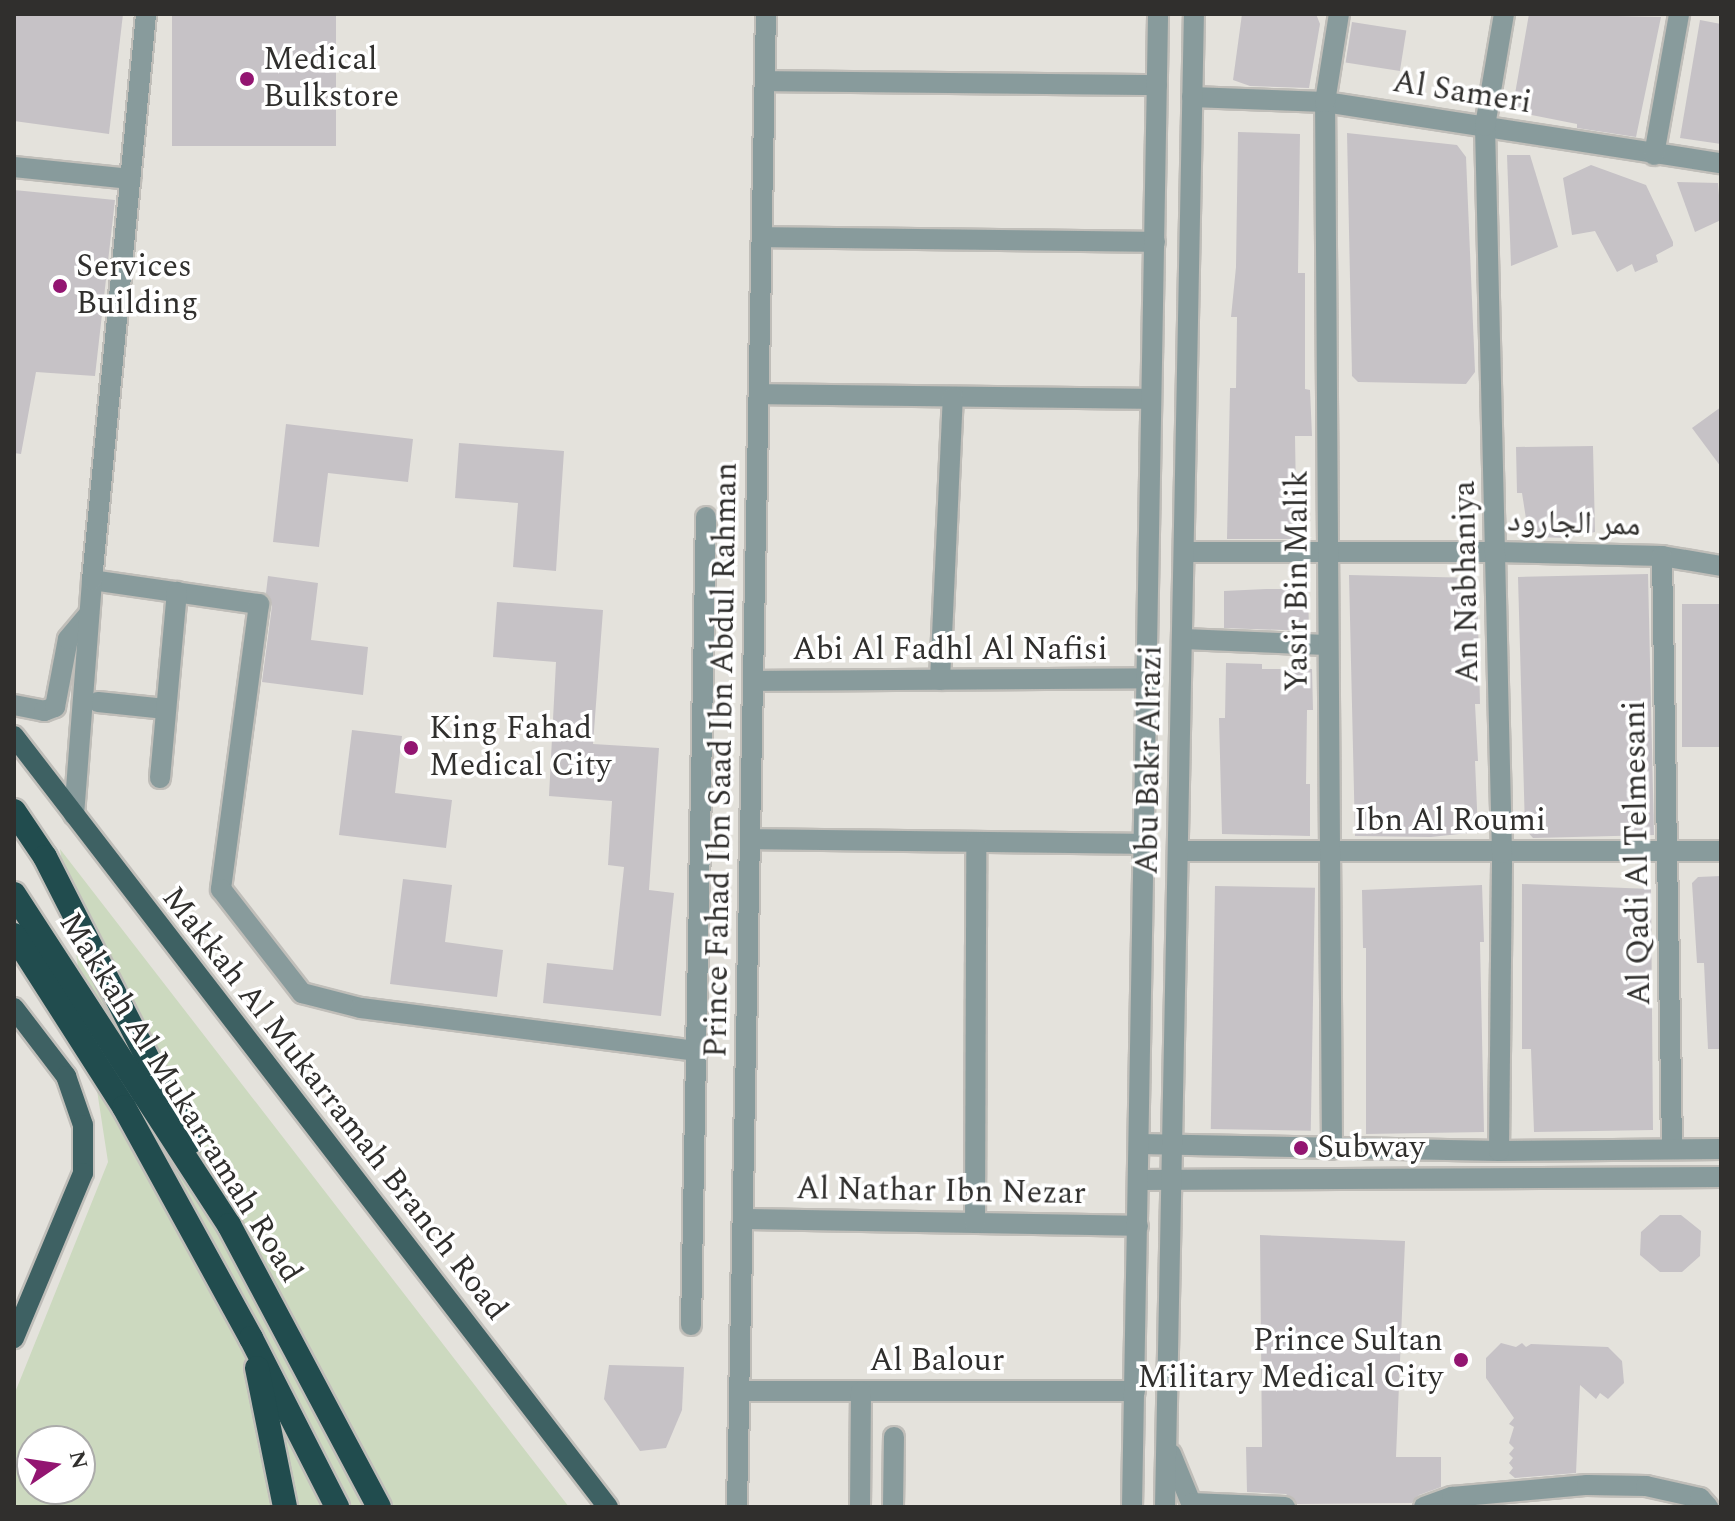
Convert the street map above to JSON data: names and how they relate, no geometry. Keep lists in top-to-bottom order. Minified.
{"streets":{"highway":["Makkah Al Mukarramah Road"],"main road":["Makkah Al Mukarramah Branch Road"],"street":["Al Sameri","ممر الجارود","Yasir Bin Malik","An Nabhaniya","Abi Al Fadhl Al Nafisi","Prince Fahad Ibn Saad Ibn Abdul Rahman","Abu Bakr Alrazi","Ibn Al Roumi","Al Qadi Al Telmesani","Al Nathar Ibn Nezar","Al Balour"]},"crossings":[["Al Sameri","Yasir Bin Malik"],["Al Sameri","An Nabhaniya"],["Al Sameri","Abu Bakr Alrazi"],["ممر الجارود","Yasir Bin Malik"],["ممر الجارود","An Nabhaniya"],["ممر الجارود","Abu Bakr Alrazi"],["ممر الجارود","Al Qadi Al Telmesani"],["Yasir Bin Malik","Ibn Al Roumi"],["An Nabhaniya","Ibn Al Roumi"],["Abi Al Fadhl Al Nafisi","Prince Fahad Ibn Saad Ibn Abdul Rahman"],["Abi Al Fadhl Al Nafisi","Abu Bakr Alrazi"],["Prince Fahad Ibn Saad Ibn Abdul Rahman","Al Nathar Ibn Nezar"],["Prince Fahad Ibn Saad Ibn Abdul Rahman","Al Balour"],["Abu Bakr Alrazi","Ibn Al Roumi"],["Abu Bakr Alrazi","Al Nathar Ibn Nezar"],["Abu Bakr Alrazi","Al Balour"],["Ibn Al Roumi","Al Qadi Al Telmesani"]],"places":["Medical Bulkstore","Services Building","King Fahad Medical City","Subway","Prince Sultan Military Medical City"],"north":"right"}
